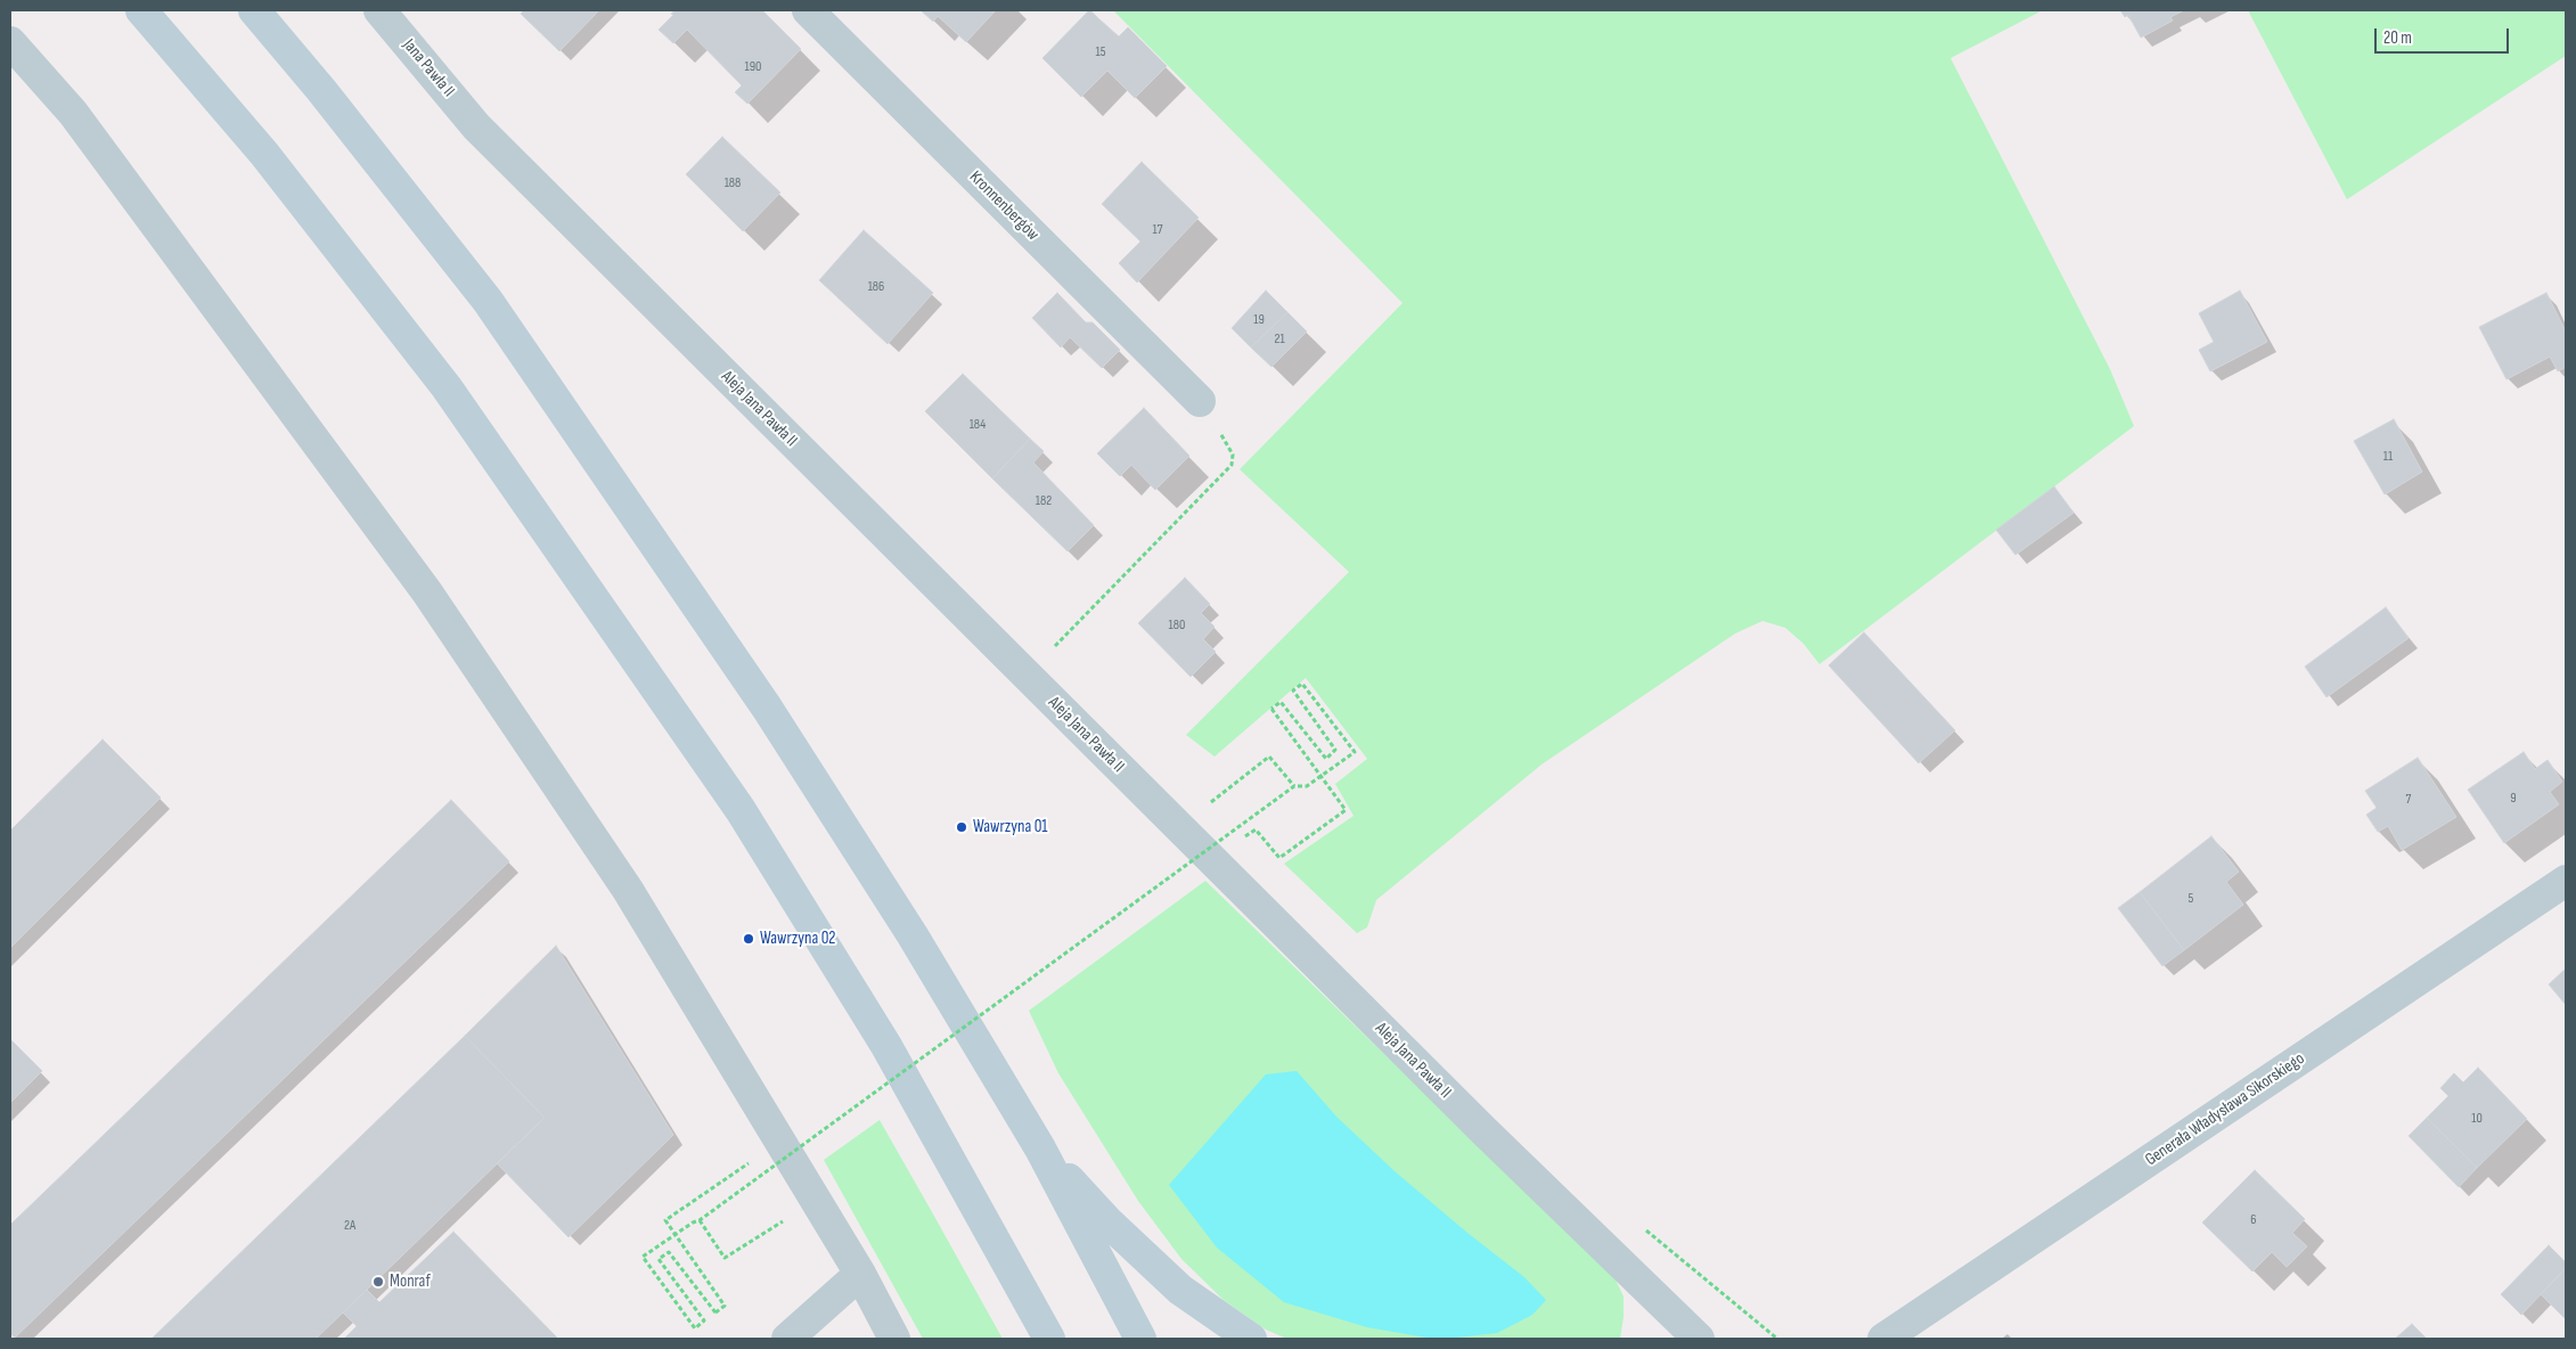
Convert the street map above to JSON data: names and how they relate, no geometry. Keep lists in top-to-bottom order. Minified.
{"streets":{"street":["Jana Pawła II","Kronnenbergów","Aleja Jana Pawła II","Generała Władysława Sikorskiego"]},"crossings":[["Jana Pawła II","Aleja Jana Pawła II"]],"places":["Wawrzyna 01","Wawrzyna 02","Monraf"],"house_numbers":["15","190","188","17","186","19","21","184","11","182","180","9","7","5","10","6","2A"],"scale_bar":"20 m"}
